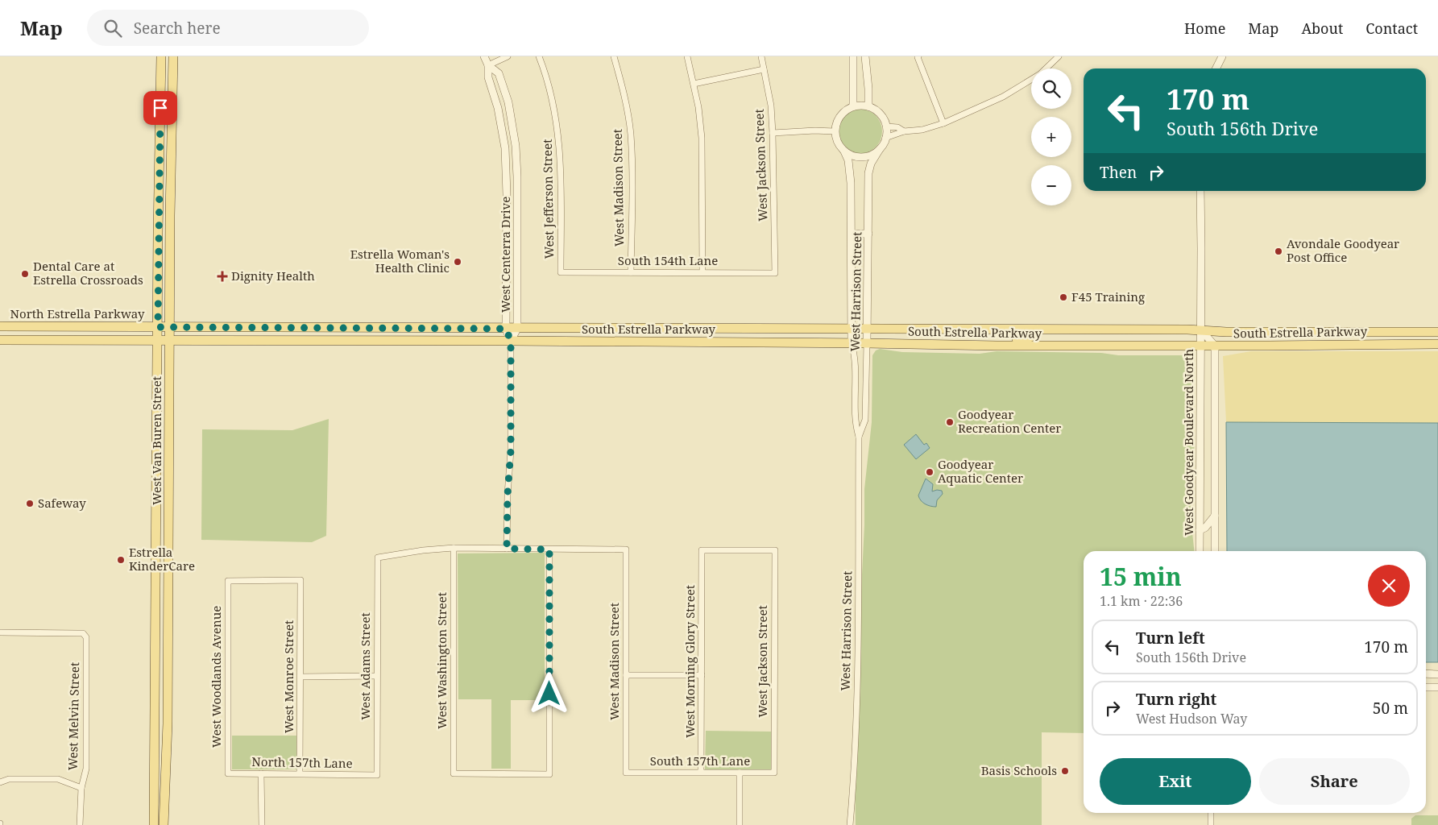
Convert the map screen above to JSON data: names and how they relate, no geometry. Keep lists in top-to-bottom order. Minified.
{"streets":{"main road":["North Estrella Parkway","South Estrella Parkway","West Van Buren Street"],"street":["West Jackson Street","West Madison Street","West Jefferson Street","West Centerra Drive","South 154th Lane","West Harrison Street","West Goodyear Boulevard North","West Washington Street","West Morning Glory Street","West Adams Street","West Woodlands Avenue","West Monroe Street","West Melvin Street","South 157th Lane","North 157th Lane"]},"crossings":[["West Jackson Street","South 154th Lane"],["West Jackson Street","West Morning Glory Street"],["West Jackson Street","South 157th Lane"],["West Madison Street","South 154th Lane"],["West Madison Street","West Washington Street"],["West Madison Street","South 157th Lane"],["West Jefferson Street","South 154th Lane"],["West Centerra Drive","North Estrella Parkway"],["West Centerra Drive","South Estrella Parkway"],["West Harrison Street","South Estrella Parkway"],["North Estrella Parkway","South Estrella Parkway"],["North Estrella Parkway","West Van Buren Street"],["South Estrella Parkway","West Goodyear Boulevard North"],["West Washington Street","West Adams Street"],["West Morning Glory Street","South 157th Lane"],["West Adams Street","North 157th Lane"],["West Woodlands Avenue","West Monroe Street"],["West Woodlands Avenue","North 157th Lane"],["West Monroe Street","North 157th Lane"]],"places":{"other":["Avondale Goodyear Post Office","Estrella Woman's Health Clinic","Dental Care at Estrella Crossroads","F45 Training","Goodyear Recreation Center","Goodyear Aquatic Center","Safeway","Estrella KinderCare","Basis Schools"],"health":["Dignity Health"]},"page":{"header":"Map","search":"Search here","nav":["Home","Map","About","Contact"],"map_buttons":["+","−"],"turn":["170 m","South 156th Drive"],"then":"Then","heading":["15 min","1.1 km · 22:36"],"list":[{"name":"Turn left","note":"South 156th Drive","value":"170 m"},{"name":"Turn right","note":"West Hudson Way","value":"50 m"}],"buttons":["Exit","Share"]}}
